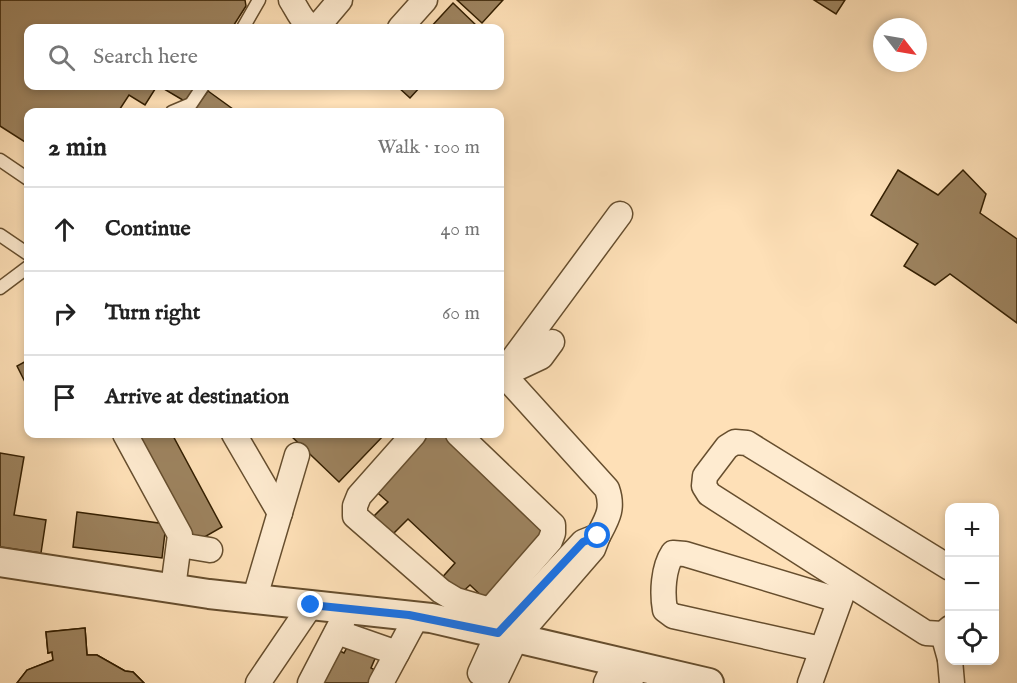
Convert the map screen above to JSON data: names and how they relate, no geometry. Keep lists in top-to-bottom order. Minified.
{"north":"bottom right","page":{"search":"Search here","heading":["2 min","Walk · 100 m"],"list":[["Continue","40 m"],["Turn right","60 m"],"Arrive at destination"],"map_buttons":["+","−"]}}
